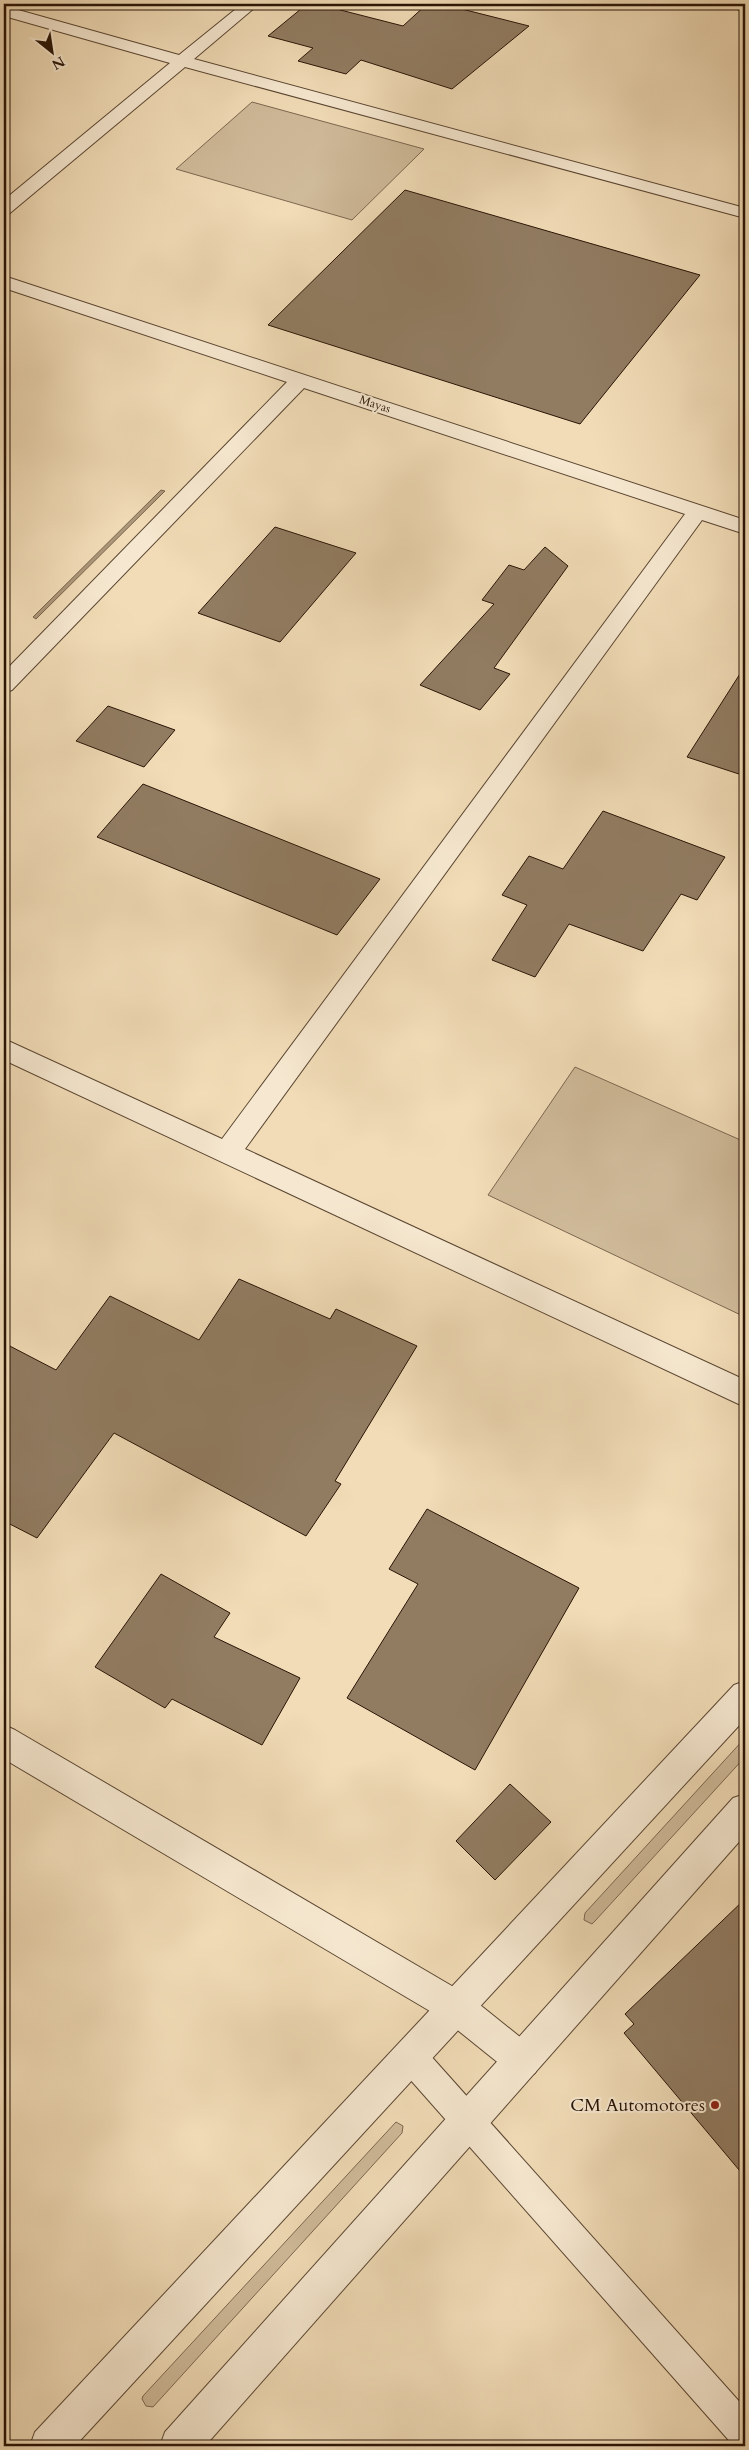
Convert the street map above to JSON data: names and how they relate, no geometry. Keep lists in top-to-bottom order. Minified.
{"streets":{"street":["Mayas"]},"places":["CM Automotores"],"north":"bottom right"}
